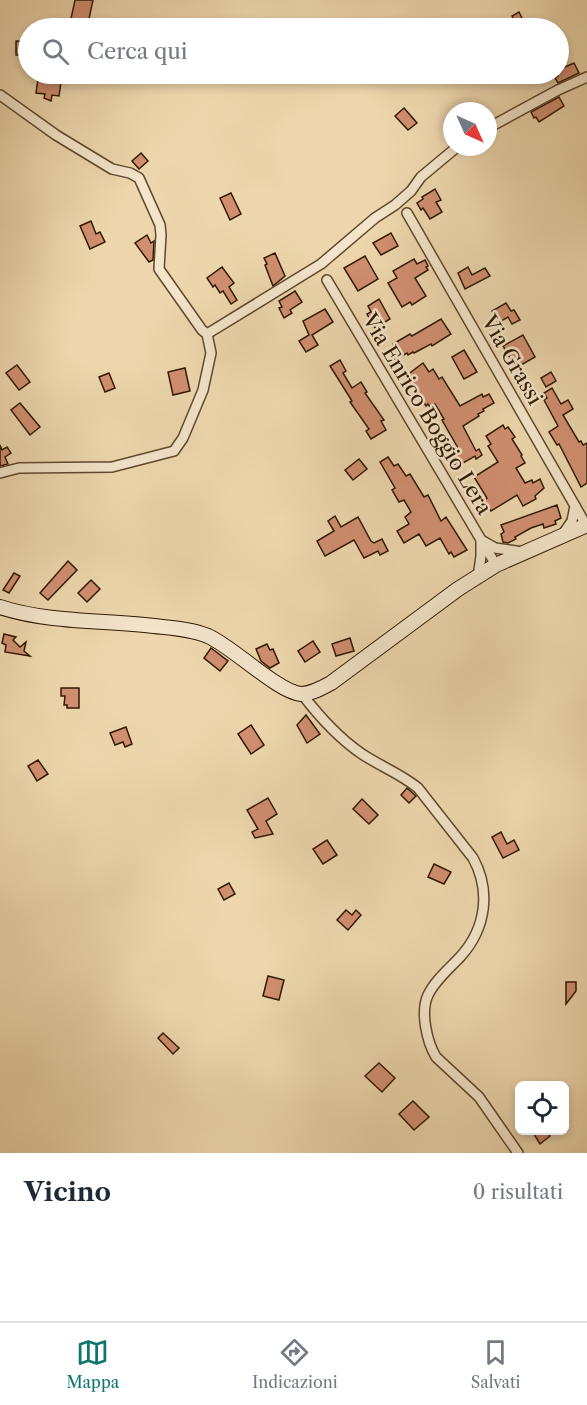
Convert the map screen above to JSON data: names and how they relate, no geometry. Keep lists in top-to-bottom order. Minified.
{"streets":{"street":["Via Grassi","Via Enrico Boggio Lera"]},"north":"bottom right","page":{"search":"Cerca qui","heading":["Vicino","0 risultati"],"nav":["Mappa","Indicazioni","Salvati"]}}
